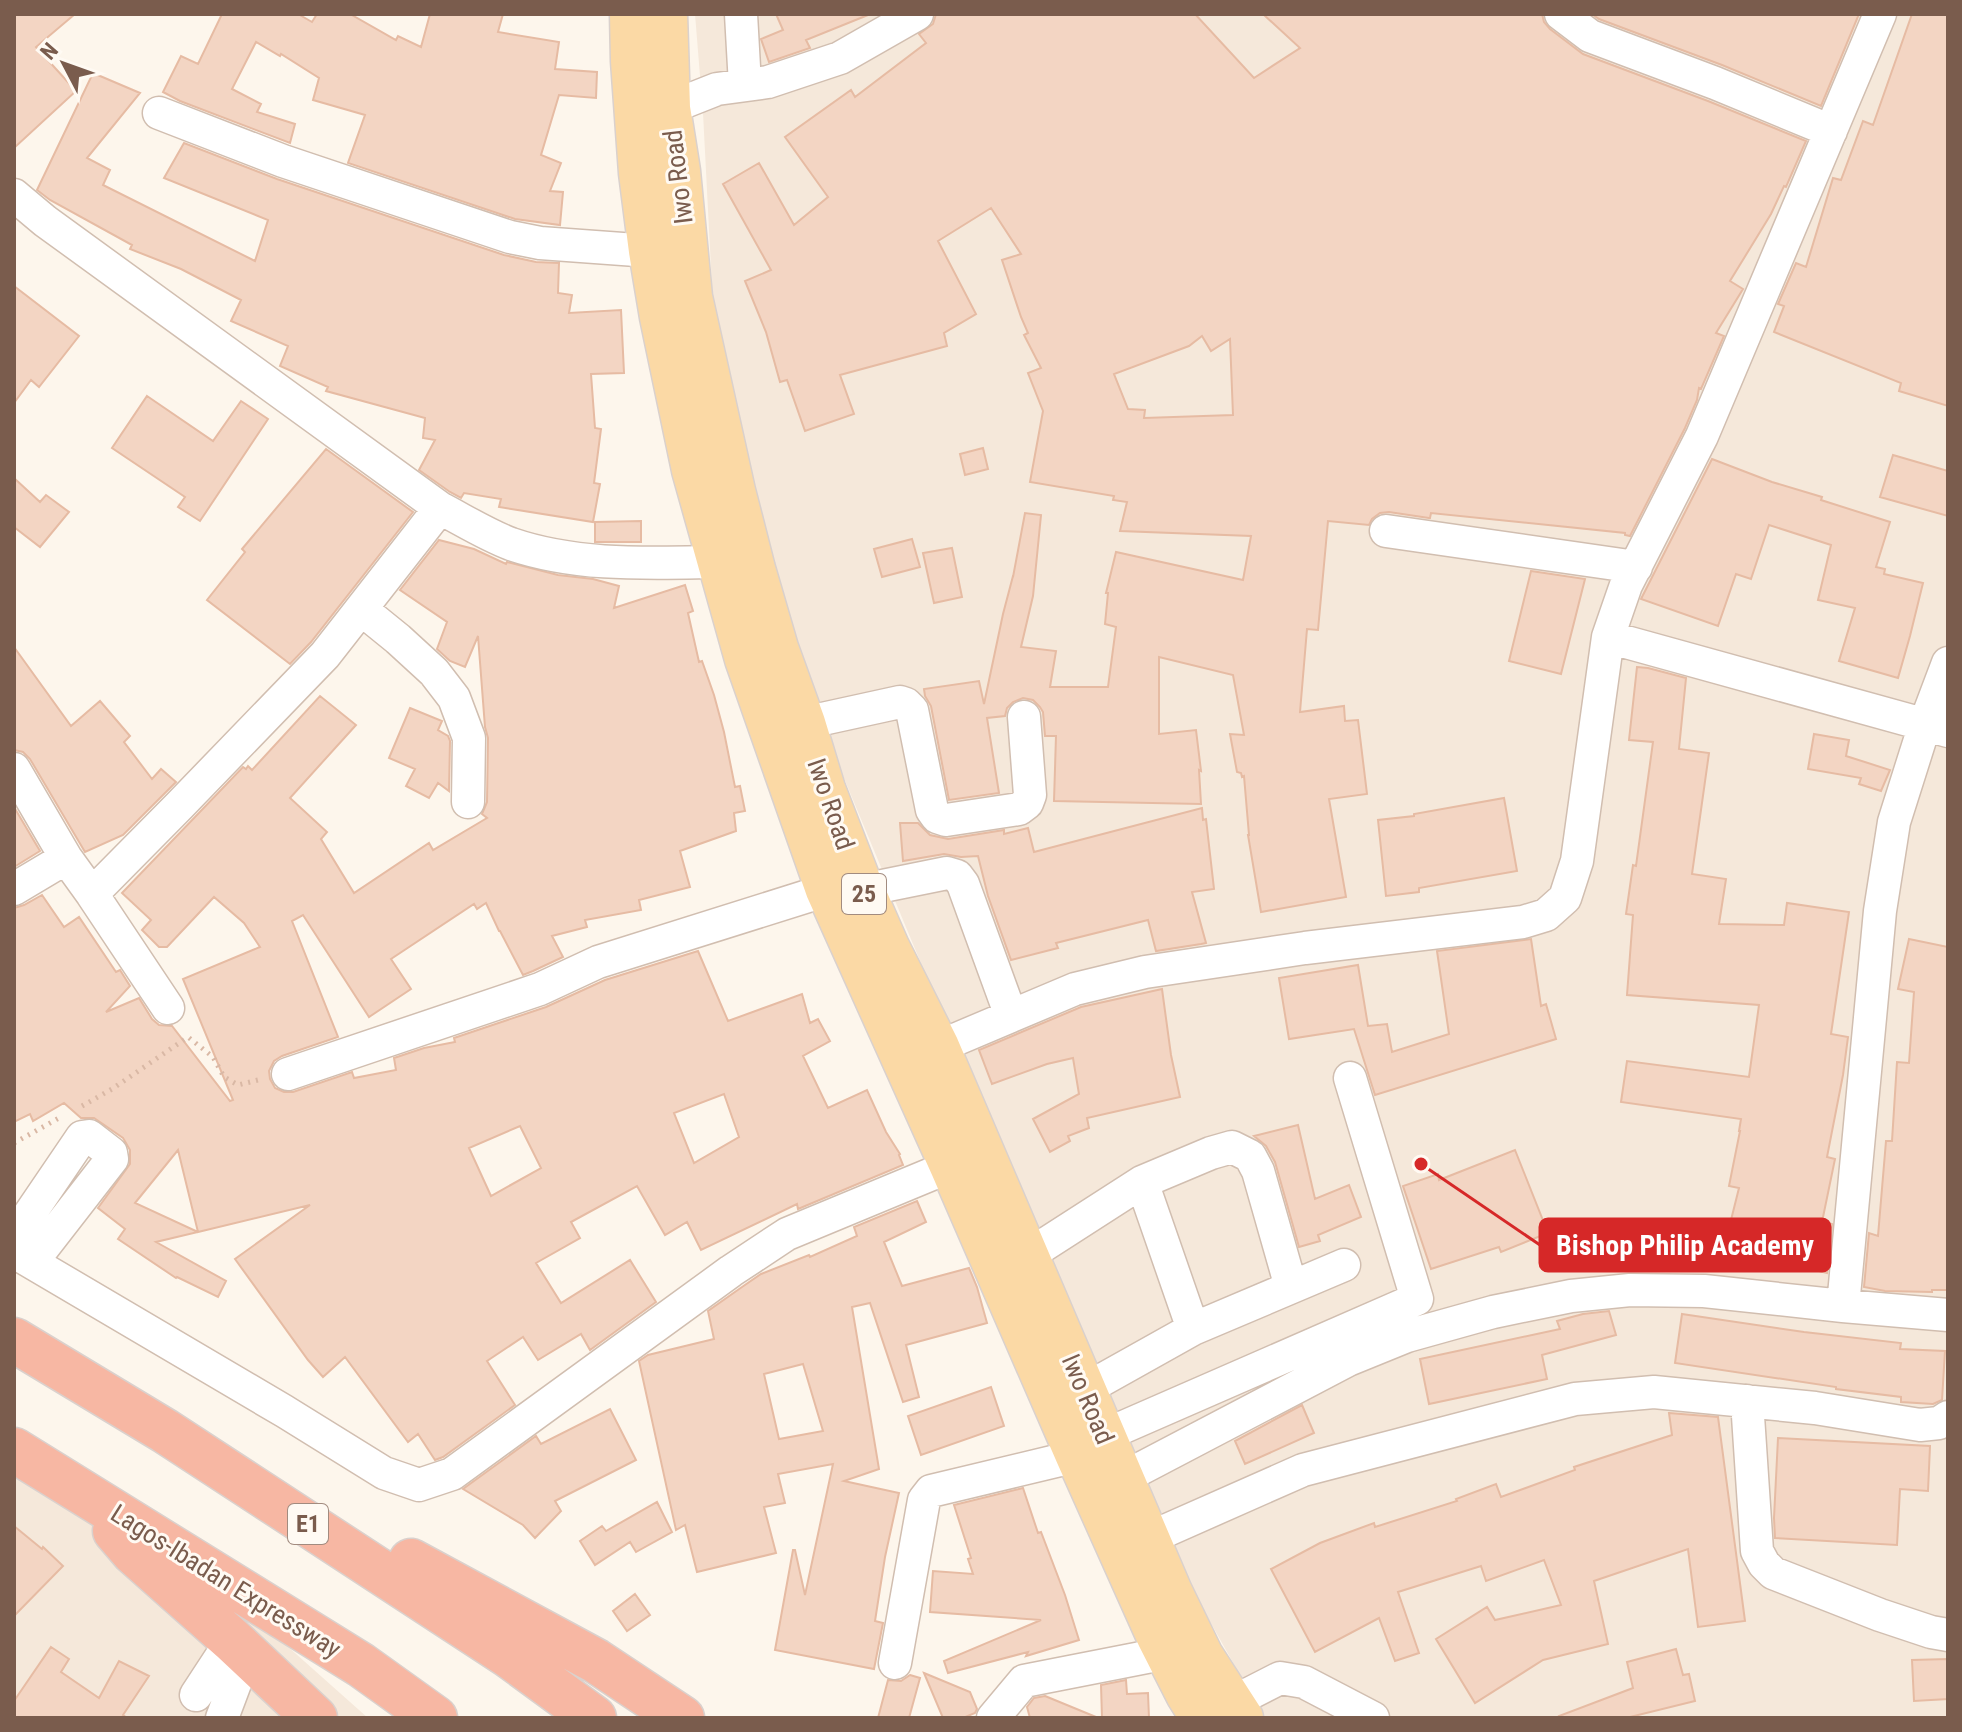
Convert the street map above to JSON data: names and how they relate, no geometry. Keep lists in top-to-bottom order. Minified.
{"streets":{"highway":["E1","Lagos-Ibadan Expressway"],"main road":["Iwo Road","25"]},"places":["Bishop Philip Academy"],"north":"top left"}
